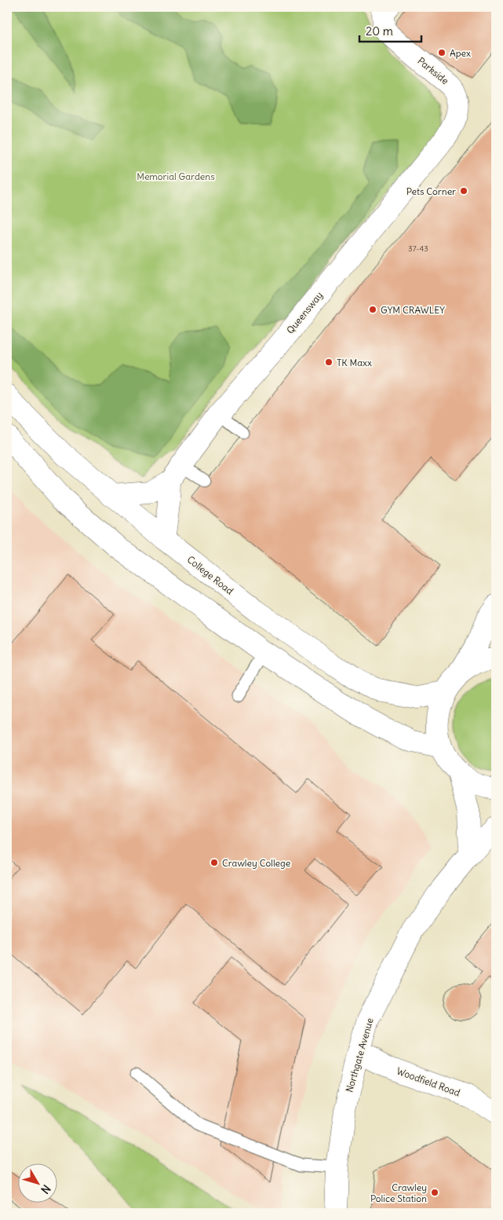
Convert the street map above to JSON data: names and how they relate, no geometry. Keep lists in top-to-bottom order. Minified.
{"streets":{"main road":["Parkside","Queensway","College Road","Northgate Avenue","Woodfield Road"]},"crossings":[["Parkside","Queensway"],["Queensway","College Road"],["Northgate Avenue","Woodfield Road"]],"parks":["Memorial Gardens"],"places":["Apex","Pets Corner","GYM CRAWLEY","TK Maxx","Crawley College","Crawley Police Station"],"house_numbers":["37-43"],"scale_bar":"20 m","north":"bottom right"}
